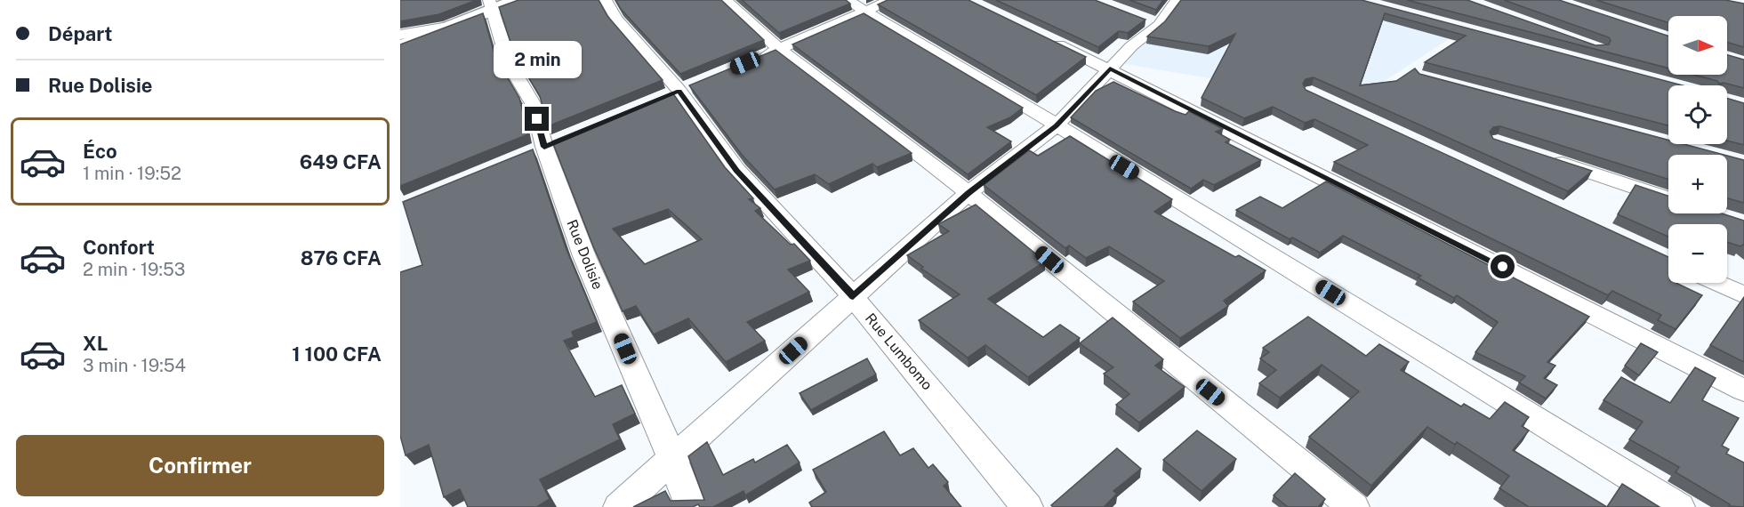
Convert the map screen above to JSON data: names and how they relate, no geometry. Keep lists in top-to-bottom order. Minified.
{"streets":{"street":["Rue Dolisie","Rue Lumbomo"]},"north":"right","page":{"banner":["Départ","Rue Dolisie"],"map_buttons":["+","−"],"bubble":"2 min","list":[{"name":"Éco","note":"1 min · 19:52","value":"649 CFA"},{"name":"Confort","note":"2 min · 19:53","value":"876 CFA"},{"name":"XL","note":"3 min · 19:54","value":"1 100 CFA"}],"buttons":"Confirmer"}}
